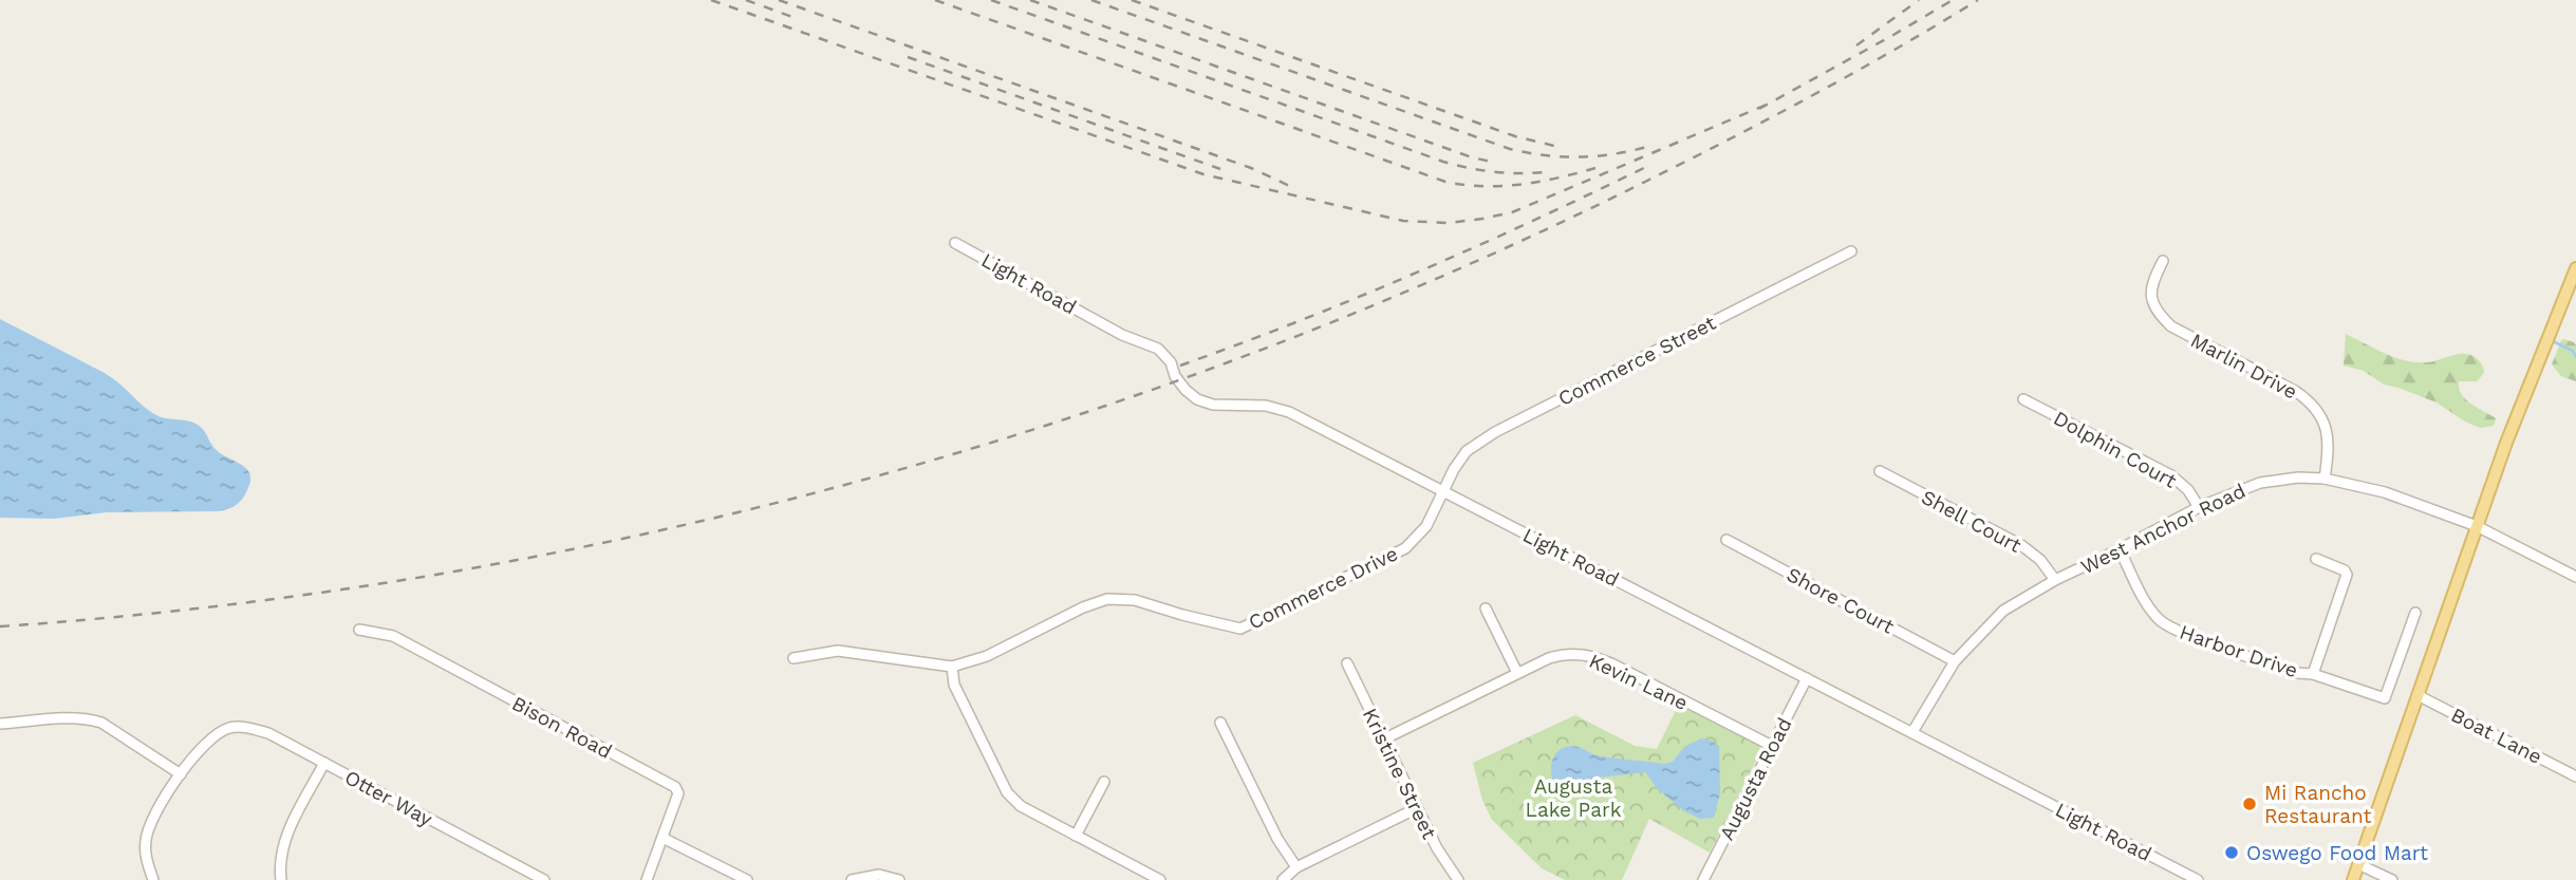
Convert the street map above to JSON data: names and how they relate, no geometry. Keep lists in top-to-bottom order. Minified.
{"streets":{"street":["Light Road","Commerce Street","Marlin Drive","Dolphin Court","Shell Court","West Anchor Road","Commerce Drive","Shore Court","Harbor Drive","Kevin Lane","Bison Road","Boat Lane","Kristine Street","Augusta Road","Otter Way"]},"crossings":[["Light Road","Commerce Street"],["Light Road","West Anchor Road"],["Light Road","Commerce Drive"],["Light Road","Augusta Road"],["Commerce Street","Commerce Drive"],["Marlin Drive","West Anchor Road"],["Dolphin Court","West Anchor Road"],["Shell Court","West Anchor Road"],["West Anchor Road","Shore Court"],["West Anchor Road","Harbor Drive"],["Kevin Lane","Kristine Street"],["Kevin Lane","Augusta Road"]],"parks":["Augusta Lake Park"],"places":["Mi Rancho Restaurant","Oswego Food Mart"]}
